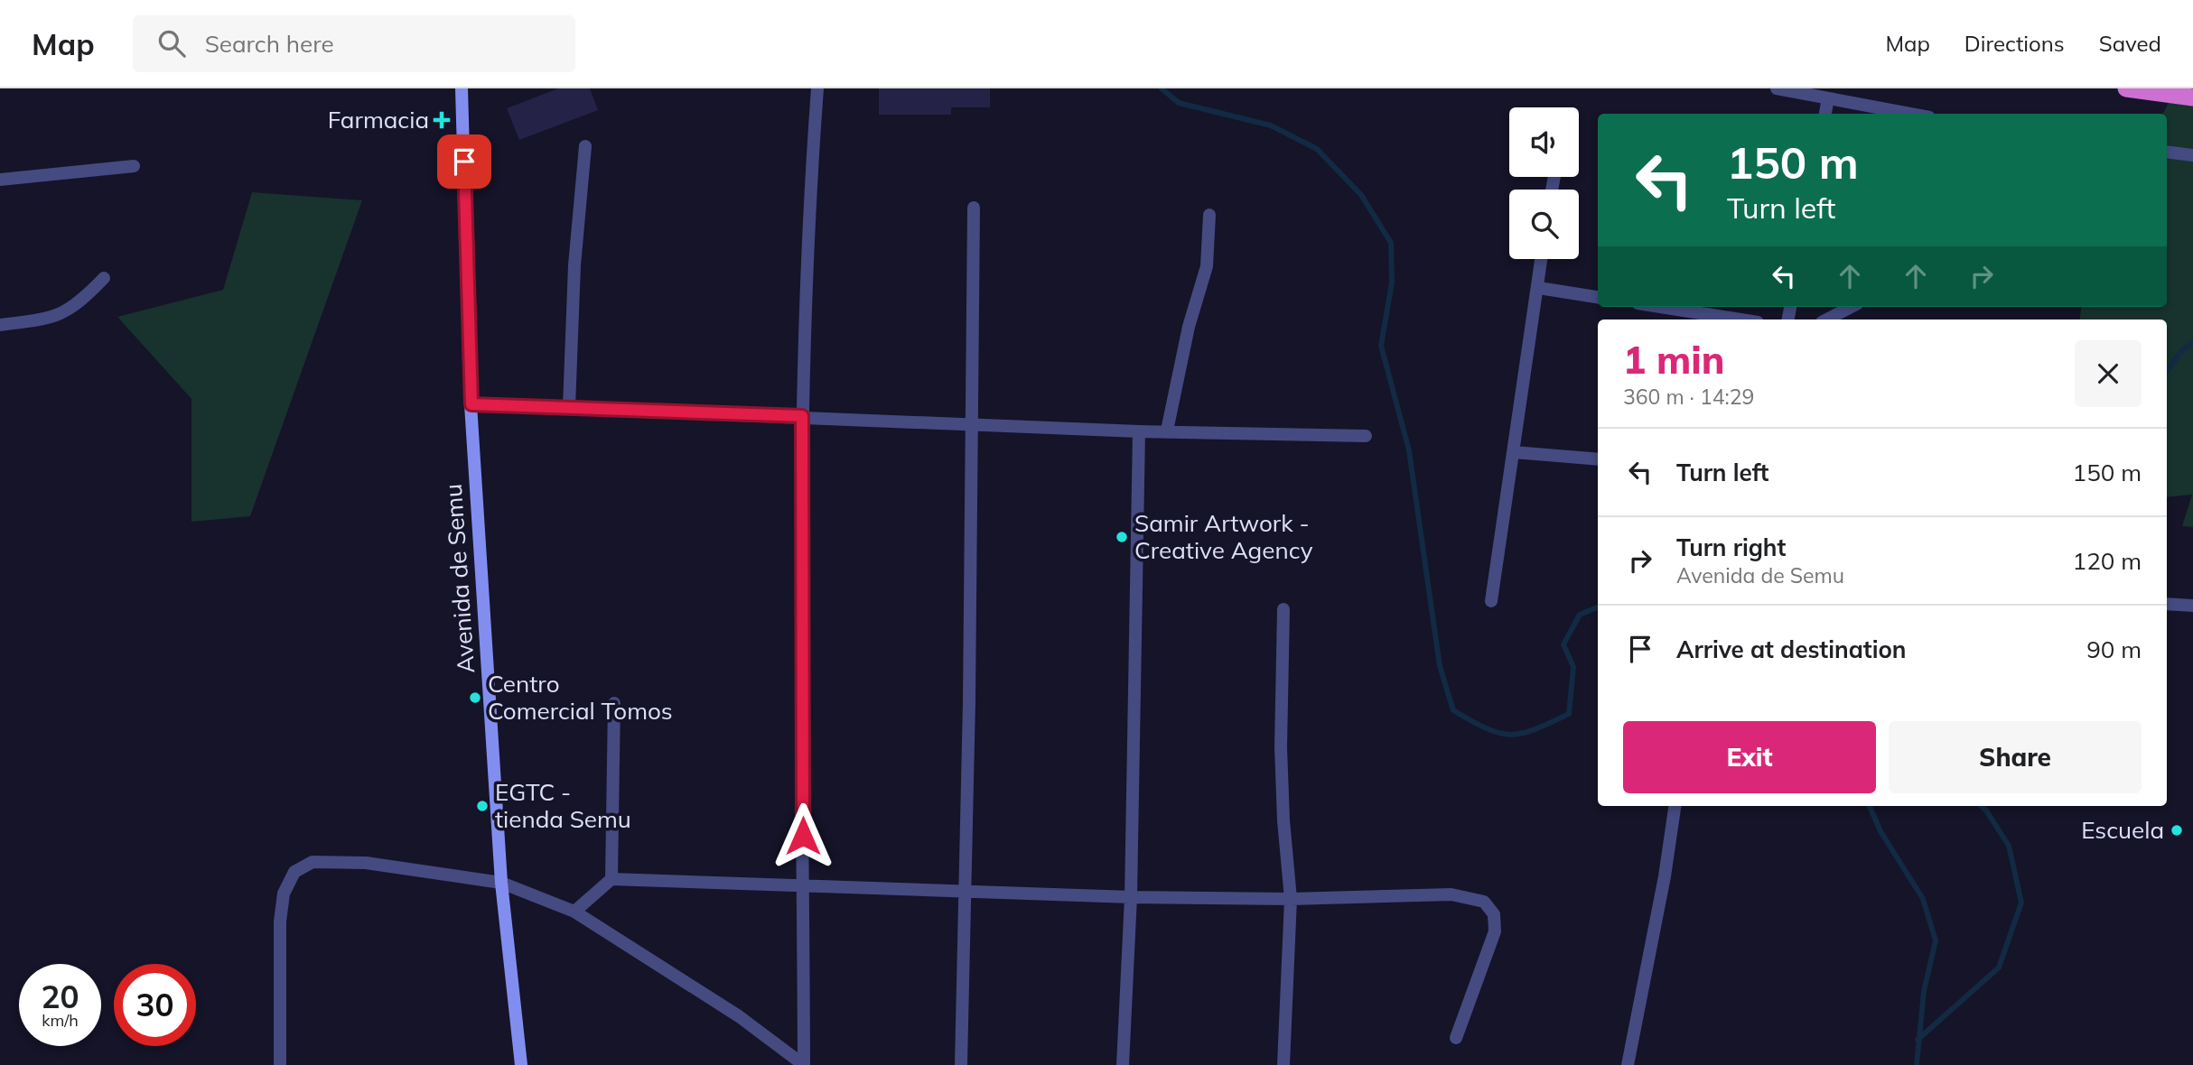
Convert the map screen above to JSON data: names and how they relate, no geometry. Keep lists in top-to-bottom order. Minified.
{"streets":{"main road":["Avenida de Semu"]},"places":{"health":["Farmacia"],"other":["Samir Artwork - Creative Agency","Centro Comercial Tomos","EGTC - tienda Semu","Escuela"]},"page":{"header":"Map","search":"Search here","nav":["Map","Directions","Saved"],"turn":["150 m","Turn left"],"heading":["1 min","360 m · 14:29"],"list":[{"name":"Turn left","value":"150 m"},{"name":"Turn right","note":"Avenida de Semu","value":"120 m"},{"name":"Arrive at destination","value":"90 m"}],"buttons":["Exit","Share"],"speed":"20 km/h","limit":"30"}}
